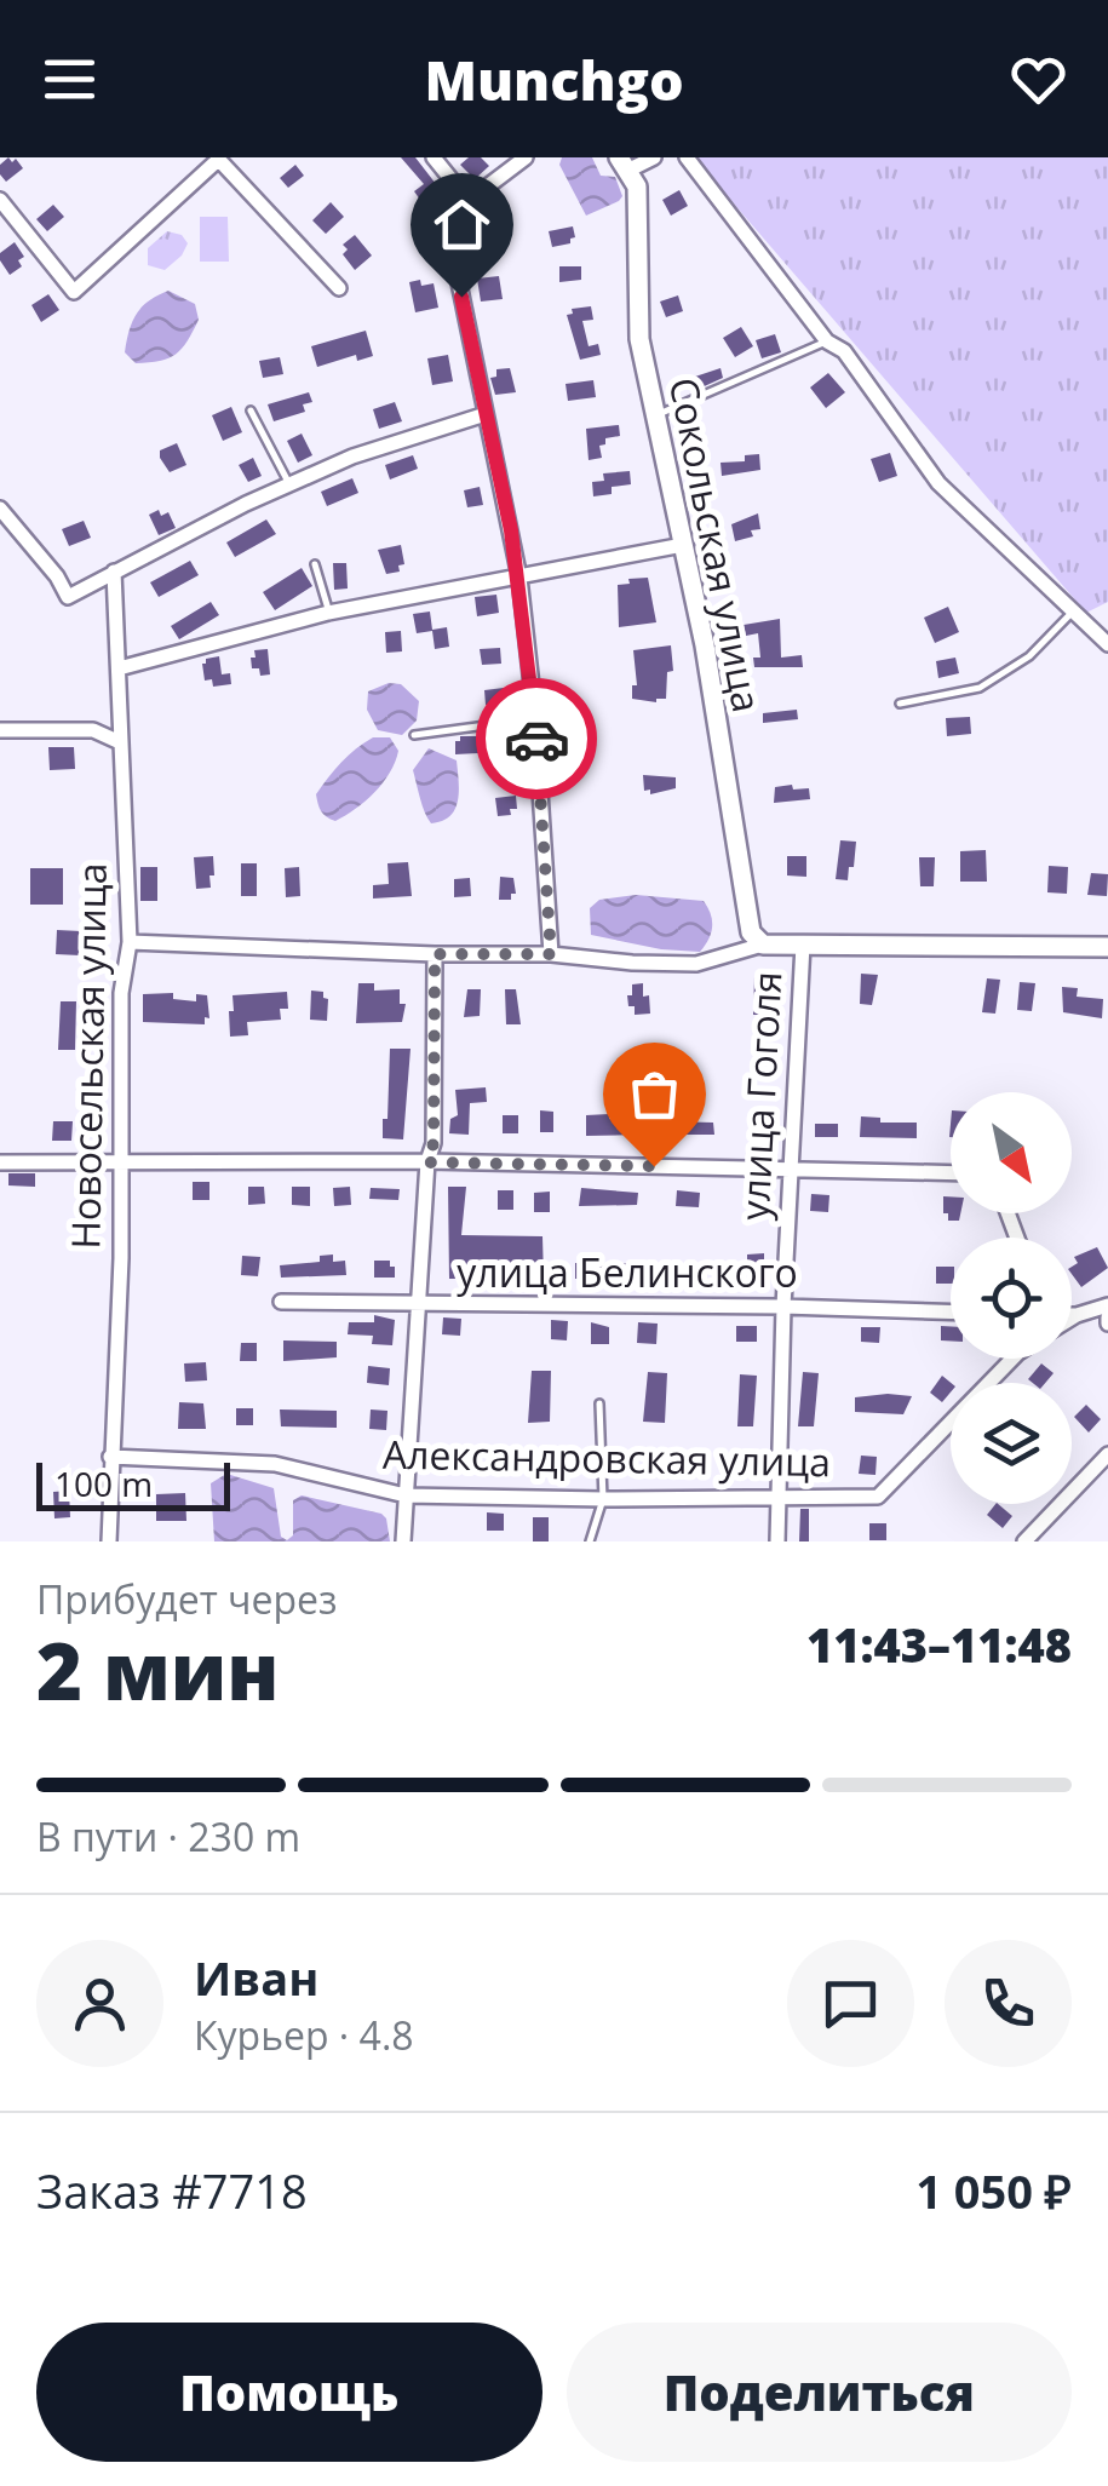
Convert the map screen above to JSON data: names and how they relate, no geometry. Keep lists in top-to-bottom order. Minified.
{"streets":{"street":["Сокольская улица","Новосельская улица","улица Гоголя","улица Белинского","Александровская улица"]},"crossings":[["Новосельская улица","Александровская улица"],["улица Гоголя","улица Белинского"],["улица Гоголя","Александровская улица"]],"scale_bar":"100 m","north":"bottom right","page":{"header":"Munchgo","scale":"100 m","heading":["2 мин","Прибудет через","11:43–11:48"],"panel":["Иван","Курьер · 4.8","Заказ #7718","1 050 ₽"],"bar":"В пути · 230 m","buttons":["Помощь","Поделиться"]}}
